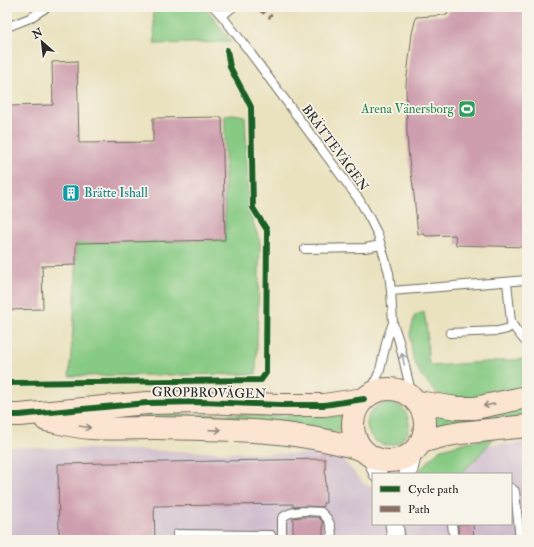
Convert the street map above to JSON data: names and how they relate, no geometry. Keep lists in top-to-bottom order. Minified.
{"streets":{"street":["GROPBROVÄGEN"],"lane":["BRÄTTEVÄGEN"]},"crossings":[["BRÄTTEVÄGEN","GROPBROVÄGEN"]],"places":{"sports":["Arena Vänersborg"],"building":["Brätte Ishall"]},"legend":["Cycle path","Path"],"north":"top left"}
